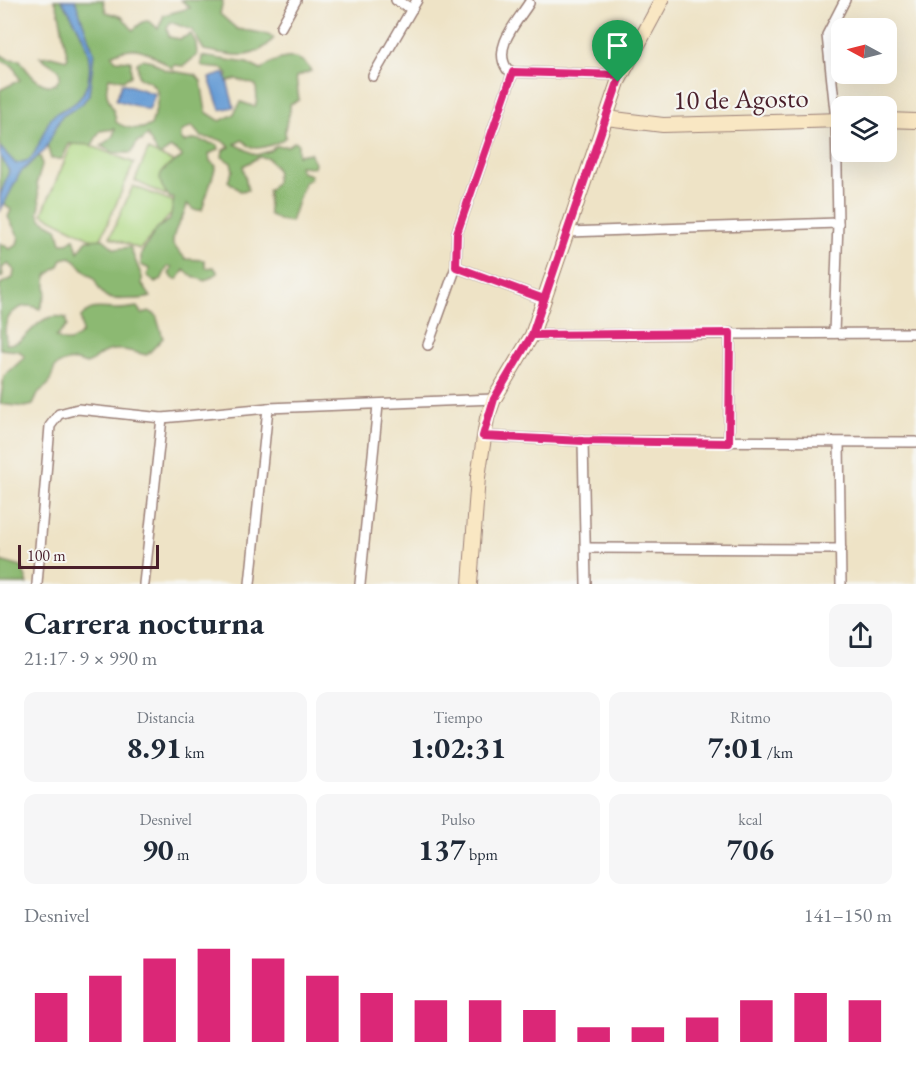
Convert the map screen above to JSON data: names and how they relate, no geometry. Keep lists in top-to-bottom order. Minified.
{"streets":{"main road":["10 de Agosto"]},"scale_bar":"100 m","north":"left","page":{"scale":"100 m","heading":["Carrera nocturna","21:17 · 9 × 990 m"],"stats":[["Distancia","8.91 km"],["Tiempo","1:02:31"],["Ritmo","7:01 /km"],["Desnivel","90 m"],["Pulso","137 bpm"],["kcal","706"]],"chart":["Desnivel","141–150 m"]}}
